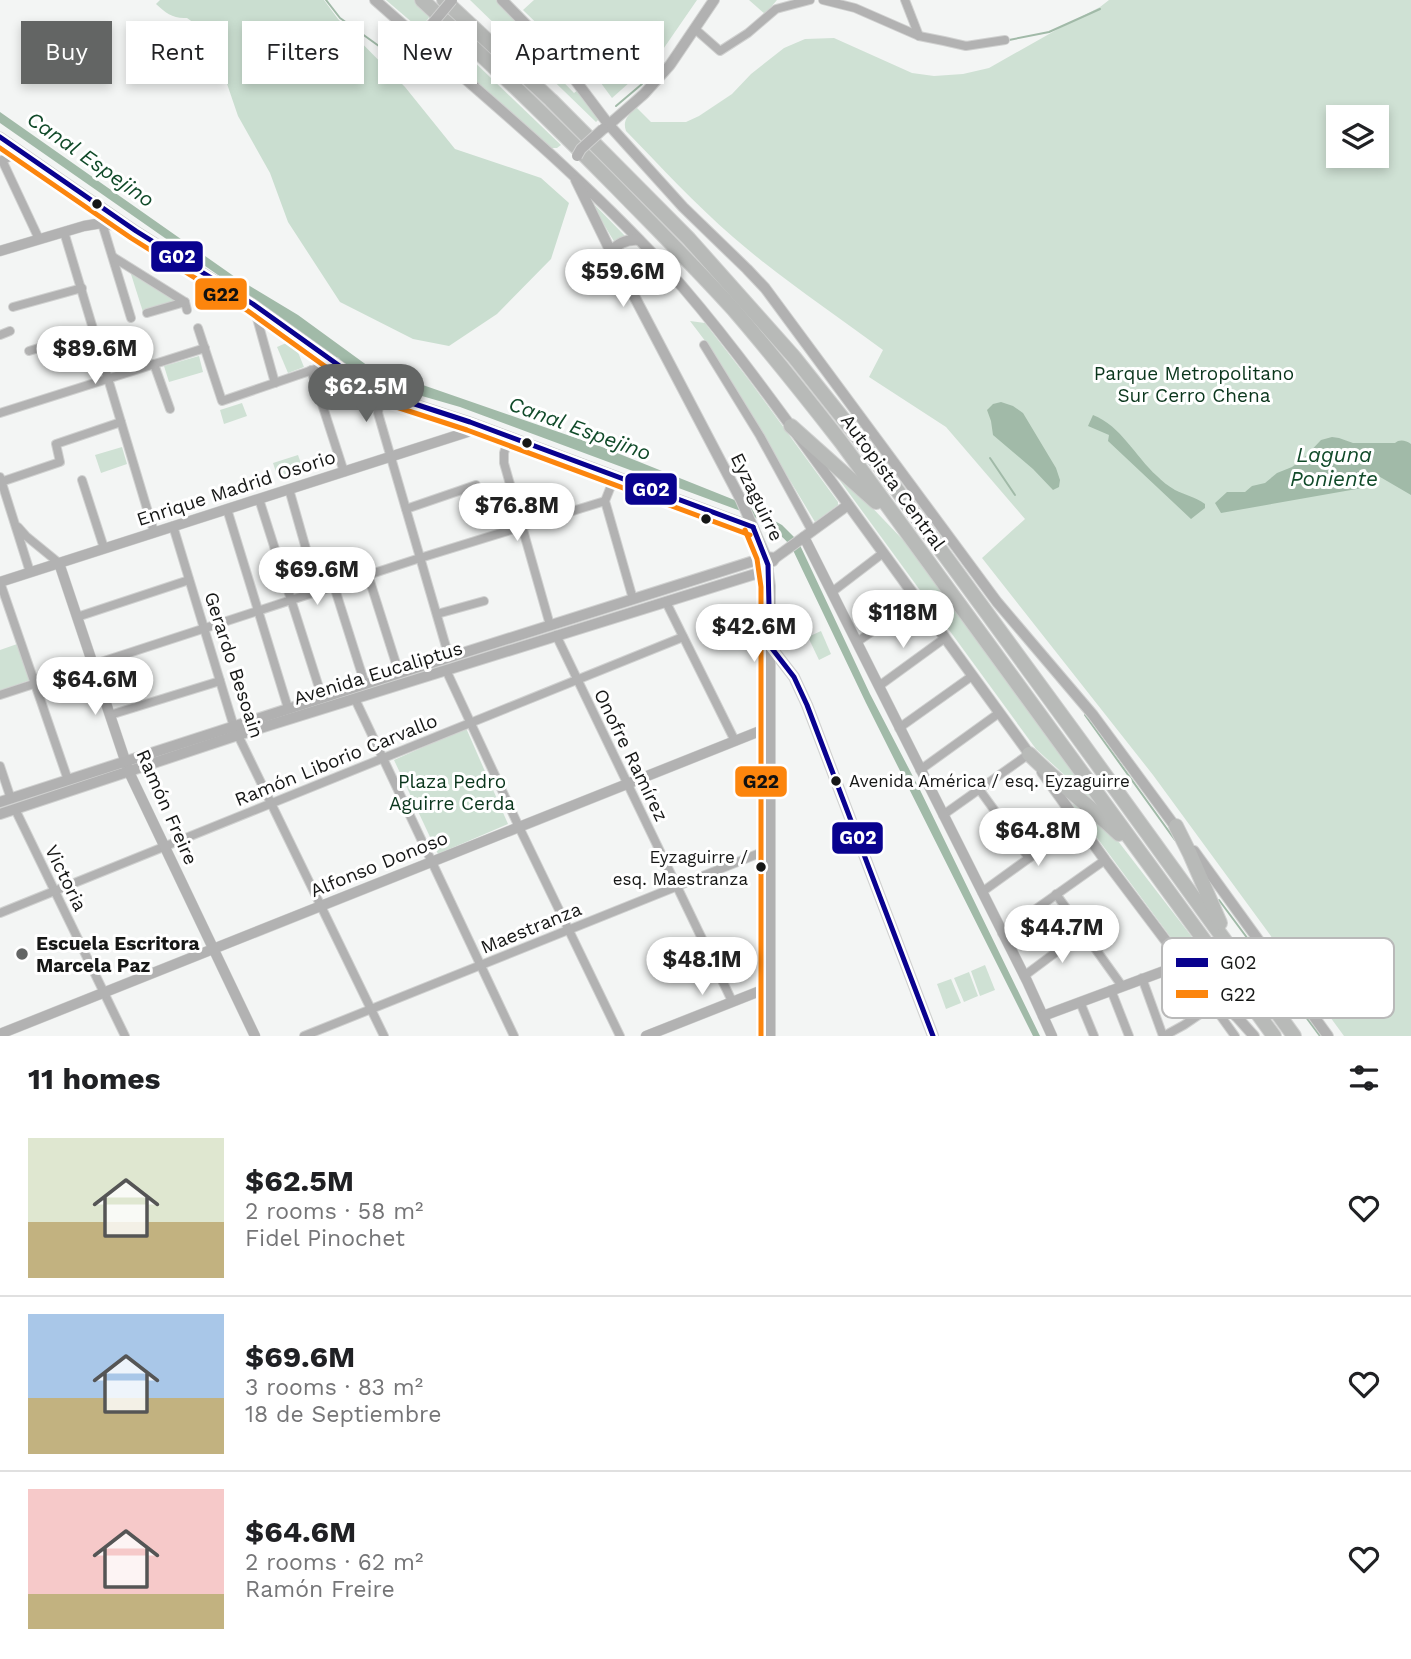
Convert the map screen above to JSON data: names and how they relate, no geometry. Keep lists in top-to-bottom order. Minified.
{"streets":{"highway":["Autopista Central"],"main road":["Eyzaguirre","Avenida Eucaliptus"],"street":["Enrique Madrid Osorio","Gerardo Besoain","Onofre Ramírez","Ramón Liborio Carvallo","Ramón Freire","Alfonso Donoso","Victoria","Maestranza"]},"crossings":[["Enrique Madrid Osorio","Gerardo Besoain"],["Enrique Madrid Osorio","Ramón Freire"],["Eyzaguirre","Avenida Eucaliptus"],["Eyzaguirre","Alfonso Donoso"],["Eyzaguirre","Maestranza"],["Gerardo Besoain","Avenida Eucaliptus"],["Gerardo Besoain","Ramón Liborio Carvallo"],["Gerardo Besoain","Alfonso Donoso"],["Gerardo Besoain","Maestranza"],["Avenida Eucaliptus","Onofre Ramírez"],["Avenida Eucaliptus","Ramón Freire"],["Avenida Eucaliptus","Victoria"],["Onofre Ramírez","Ramón Liborio Carvallo"],["Onofre Ramírez","Alfonso Donoso"],["Onofre Ramírez","Maestranza"],["Ramón Liborio Carvallo","Ramón Freire"],["Ramón Liborio Carvallo","Victoria"],["Ramón Freire","Alfonso Donoso"],["Alfonso Donoso","Victoria"]],"water":["Canal Espejino","Laguna Poniente"],"parks":["Parque Metropolitano Sur Cerro Chena","Plaza Pedro Aguirre Cerda"],"places":["Avenida América / esq. Eyzaguirre","Eyzaguirre / esq. Maestranza","Escuela Escritora Marcela Paz"],"lines":["transit line G02","transit line G22"],"legend":["G02","G22"],"page":{"chip":["Buy","Rent","Filters","New","Apartment"],"price":["$59.6M","$89.6M","$62.5M","$76.8M","$69.6M","$118M","$42.6M","$64.6M","$64.8M","$44.7M","$48.1M"],"heading":"11 homes","list":[{"name":"$62.5M","note":"2 rooms · 58 m² · Fidel Pinochet"},{"name":"$69.6M","note":"3 rooms · 83 m² · 18 de Septiembre"},{"name":"$64.6M","note":"2 rooms · 62 m² · Ramón Freire"}]}}
